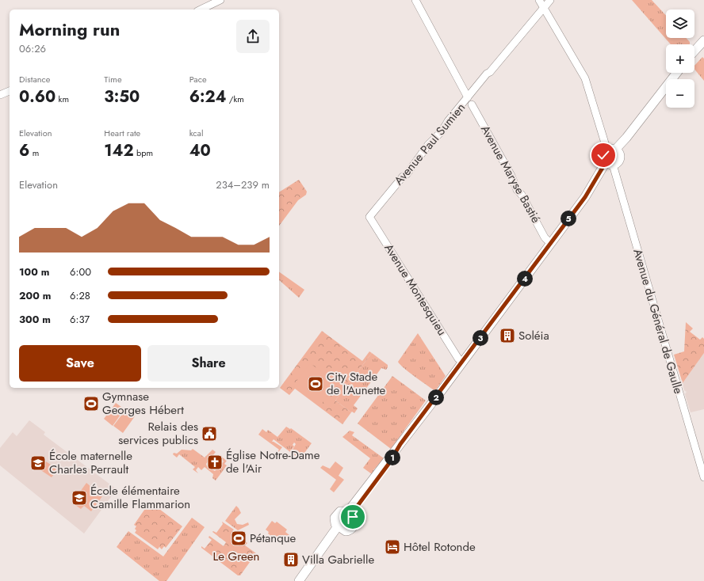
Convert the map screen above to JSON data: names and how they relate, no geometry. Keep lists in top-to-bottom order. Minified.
{"streets":{"street":["Avenue Paul Sumien","Avenue Maryse Bastié","Avenue Montesquieu","Avenue du Général de Gaulle"]},"crossings":[["Avenue Paul Sumien","Avenue Maryse Bastié"],["Avenue Paul Sumien","Avenue Montesquieu"]],"parks":["Le Green"],"places":{"building":["Soléia","Villa Gabrielle"],"sports":["City Stade de l'Aunette","Gymnase Georges Hébert","Pétanque"],"public building":["Relais des services publics"],"church":["Église Notre-Dame de l'Air"],"school or university":["École maternelle Charles Perrault","École élémentaire Camille Flammarion"],"hotel":["Hôtel Rotonde"]},"page":{"map_buttons":["+","−"],"heading":["Morning run","06:26"],"stats":[["Distance","0.60 km"],["Time","3:50"],["Pace","6:24 /km"],["Elevation","6 m"],["Heart rate","142 bpm"],["kcal","40"]],"chart":["Elevation","234–239 m"],"pins":["5","4","3","2","1"],"list":[{"name":"100 m","note":"6:00"},{"name":"200 m","note":"6:28"},{"name":"300 m","note":"6:37"}],"buttons":["Save","Share"]}}
